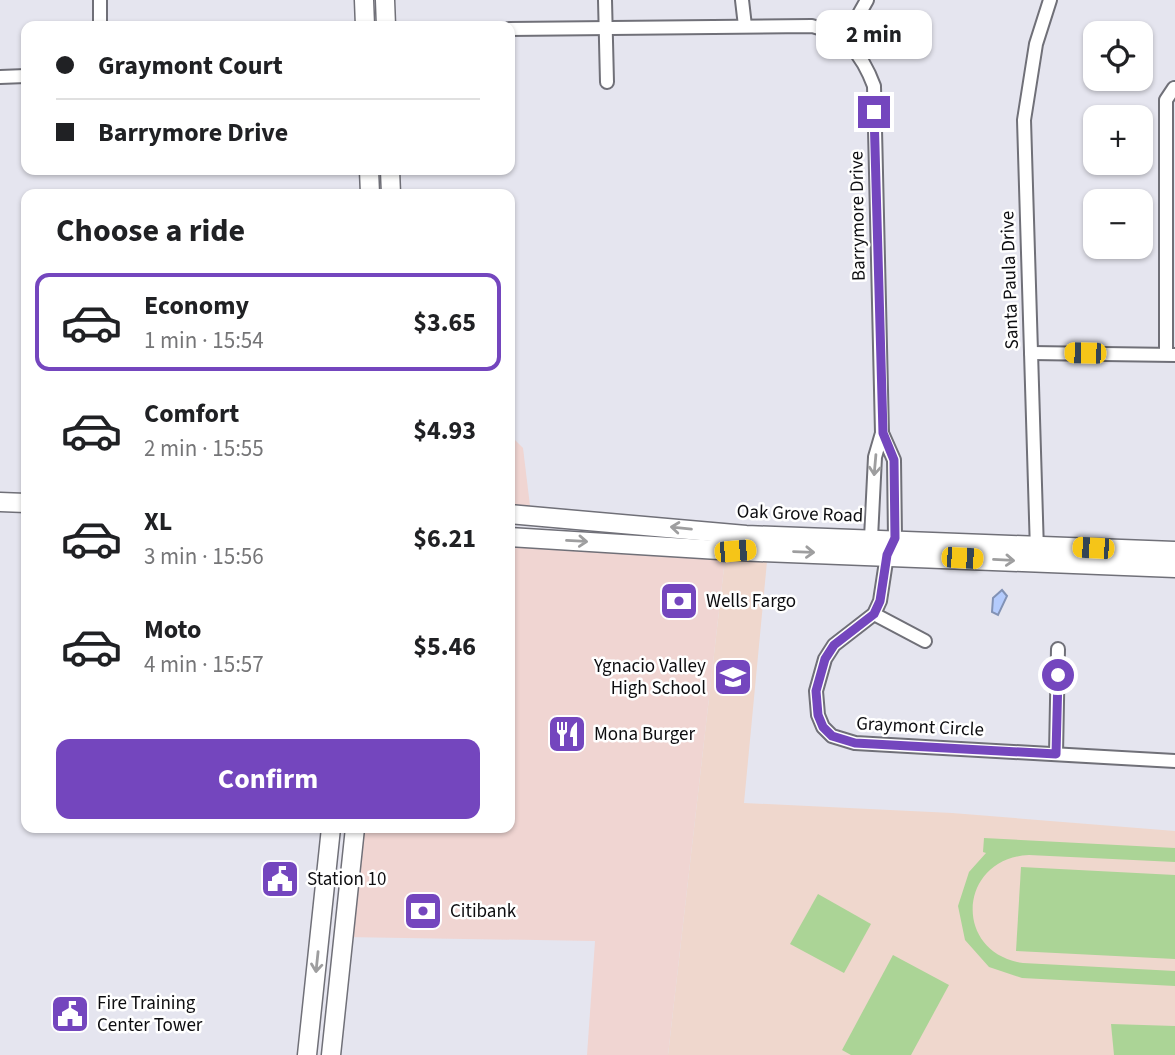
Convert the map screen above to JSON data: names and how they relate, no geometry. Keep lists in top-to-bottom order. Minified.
{"streets":{"main road":["Oak Grove Road"],"street":["Barrymore Drive","Santa Paula Drive","Graymont Circle"]},"crossings":[["Barrymore Drive","Oak Grove Road"],["Santa Paula Drive","Oak Grove Road"]],"places":{"bank":["Wells Fargo","Citibank"],"school or university":["Ygnacio Valley High School"],"restaurant":["Mona Burger"],"public building":["Station 10","Fire Training Center Tower"]},"page":{"bubble":"2 min","map_buttons":["+","−"],"banner":["Graymont Court","Barrymore Drive"],"heading":"Choose a ride","list":[{"name":"Economy","note":"1 min · 15:54","value":"$3.65"},{"name":"Comfort","note":"2 min · 15:55","value":"$4.93"},{"name":"XL","note":"3 min · 15:56","value":"$6.21"},{"name":"Moto","note":"4 min · 15:57","value":"$5.46"}],"buttons":"Confirm"}}
